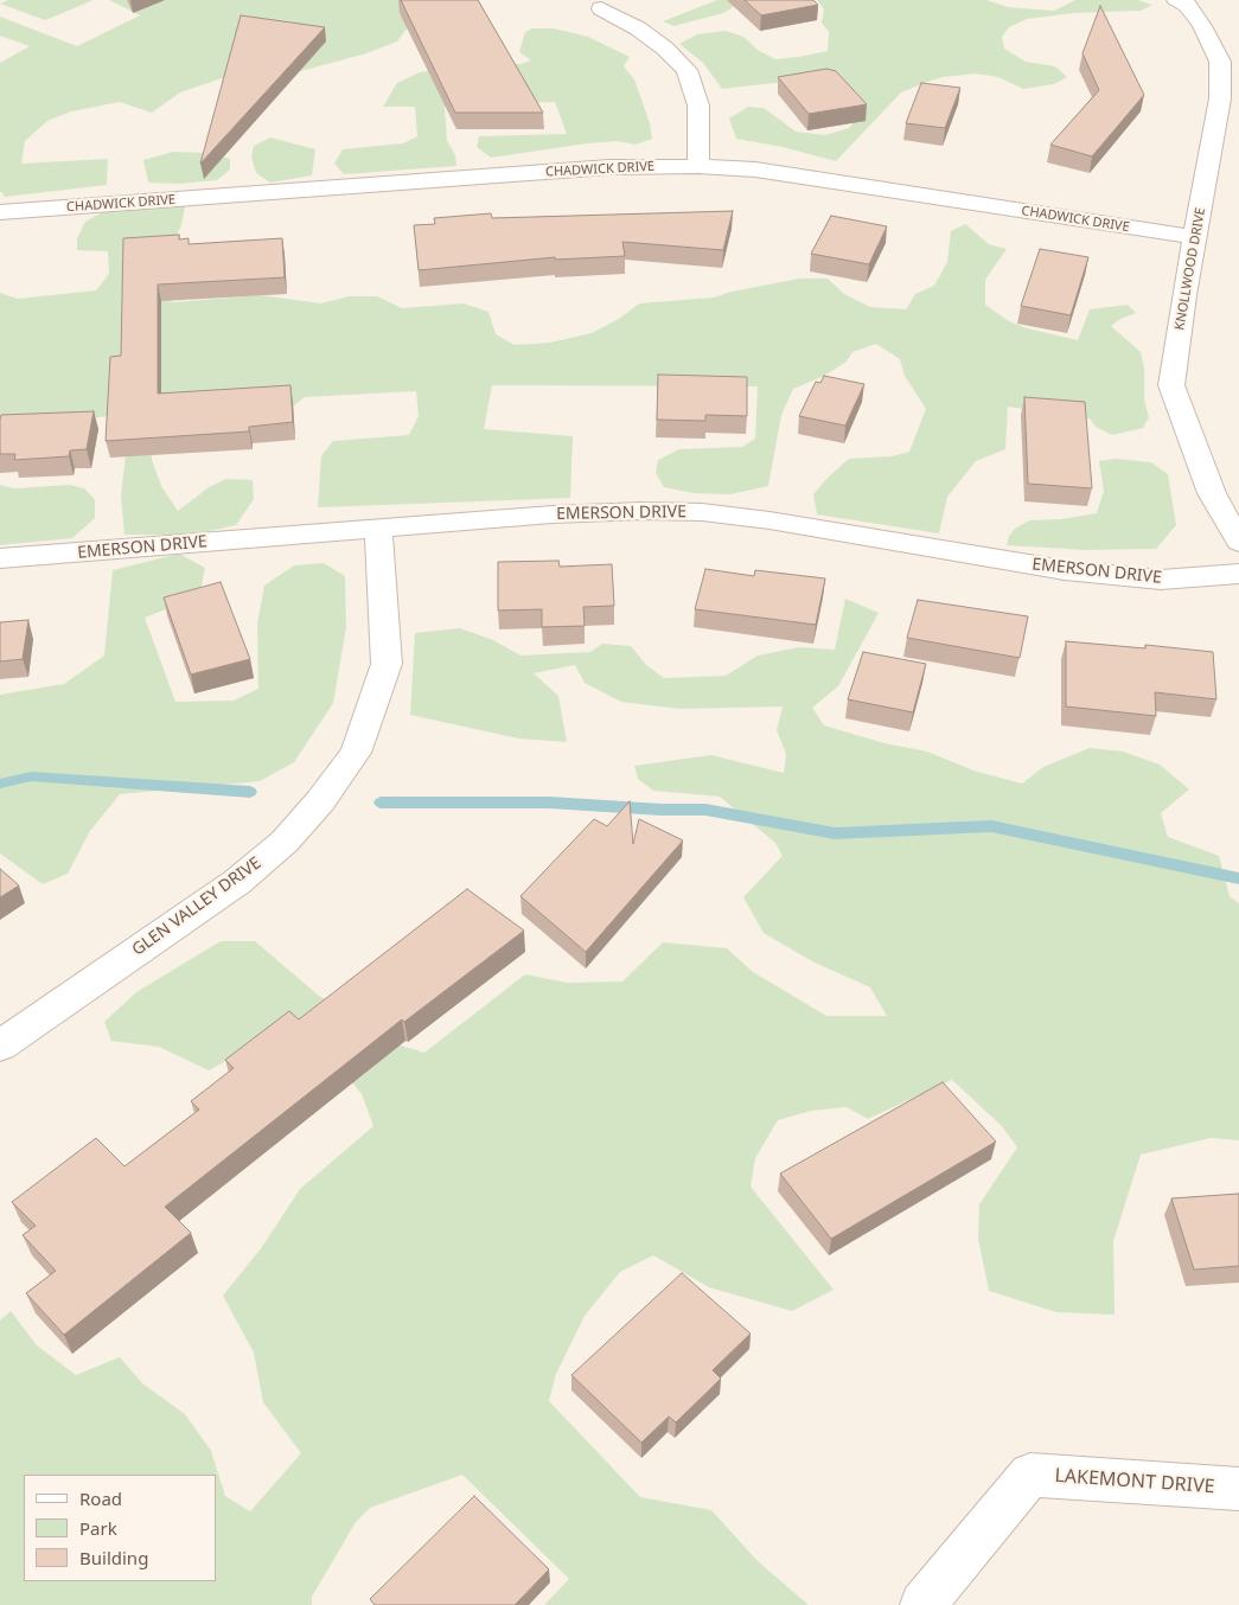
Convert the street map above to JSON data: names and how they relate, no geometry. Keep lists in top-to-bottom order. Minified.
{"streets":{"street":["CHADWICK DRIVE","KNOLLWOOD DRIVE","EMERSON DRIVE","GLEN VALLEY DRIVE","LAKEMONT DRIVE"]},"crossings":[["CHADWICK DRIVE","KNOLLWOOD DRIVE"],["EMERSON DRIVE","GLEN VALLEY DRIVE"]],"legend":["Road","Park","Building"]}
